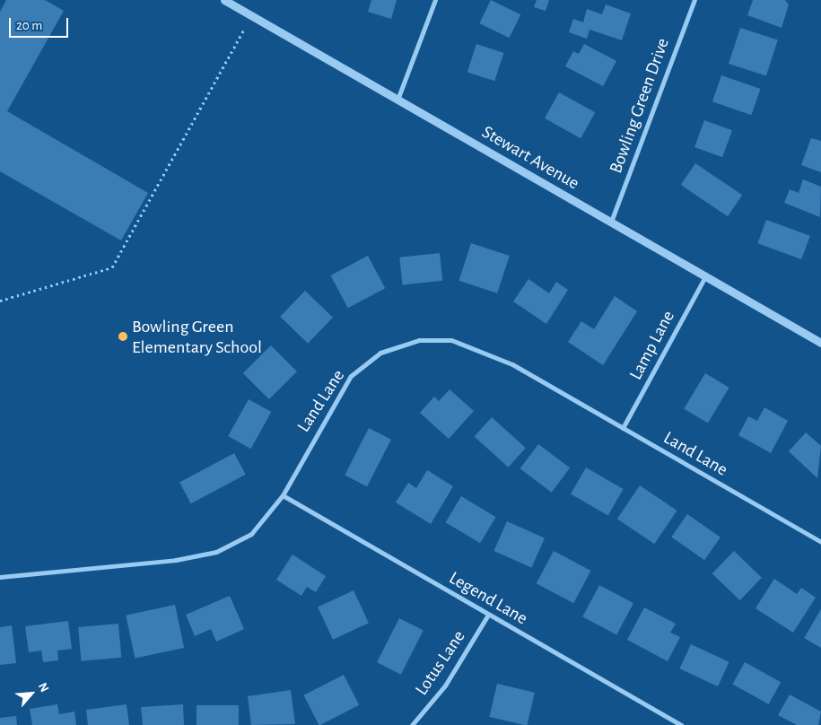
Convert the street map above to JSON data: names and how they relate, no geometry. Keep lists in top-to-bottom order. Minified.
{"streets":{"street":["Bowling Green Drive","Stewart Avenue","Lamp Lane","Land Lane","Legend Lane","Lotus Lane"]},"crossings":[["Bowling Green Drive","Stewart Avenue"],["Stewart Avenue","Lamp Lane"],["Lamp Lane","Land Lane"],["Land Lane","Legend Lane"],["Legend Lane","Lotus Lane"]],"places":["Bowling Green Elementary School"],"scale_bar":"20 m","north":"top right"}
